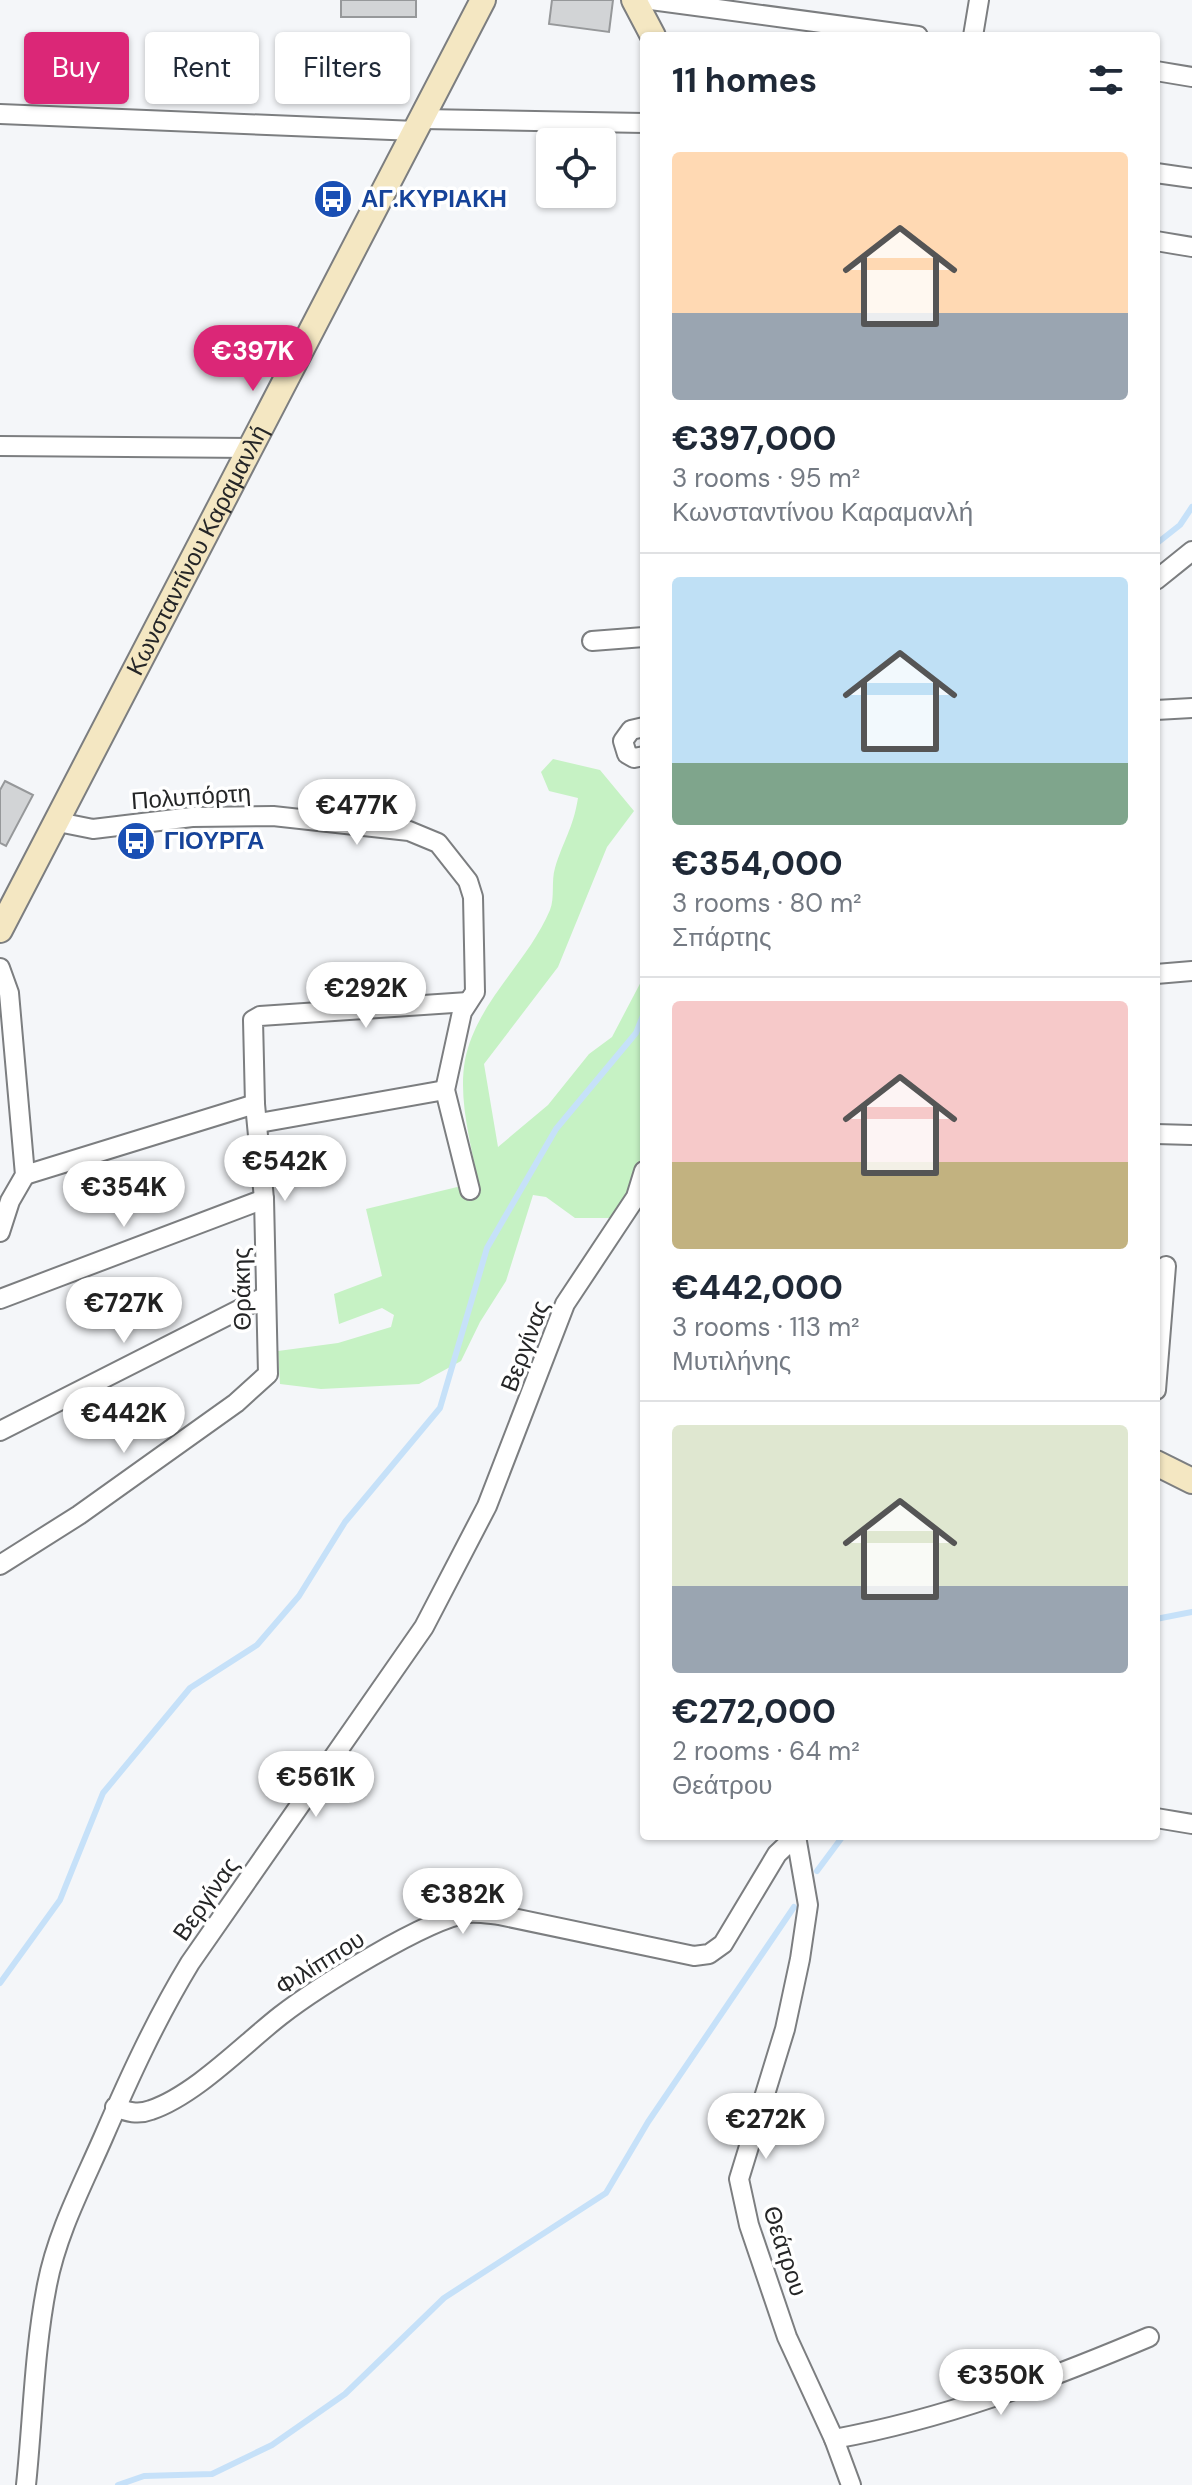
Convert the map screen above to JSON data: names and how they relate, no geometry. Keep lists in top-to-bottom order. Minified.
{"streets":{"main road":["Κωνσταντίνου Καραμανλή"],"street":["Πολυπόρτη","Θράκης","Βεργίνας","Φιλίππου","Θεάτρου"]},"crossings":[["Κωνσταντίνου Καραμανλή","Πολυπόρτη"],["Πολυπόρτη","Θράκης"],["Βεργίνας","Φιλίππου"]],"places":{"bus stop":["ΑΓ.ΚΥΡΙΑΚΗ","ΓΙΟΥΡΓΑ"]},"page":{"chip":["Buy","Rent","Filters"],"heading":"11 homes","list":[{"name":"€397,000","note":"3 rooms · 95 m² · Κωνσταντίνου Καραμανλή"},{"name":"€354,000","note":"3 rooms · 80 m² · Σπάρτης"},{"name":"€442,000","note":"3 rooms · 113 m² · Μυτιλήνης"},{"name":"€272,000","note":"2 rooms · 64 m² · Θεάτρου"}],"price":["€397K","€477K","€292K","€542K","€354K","€727K","€442K","€561K","€382K","€272K","€350K"]}}
